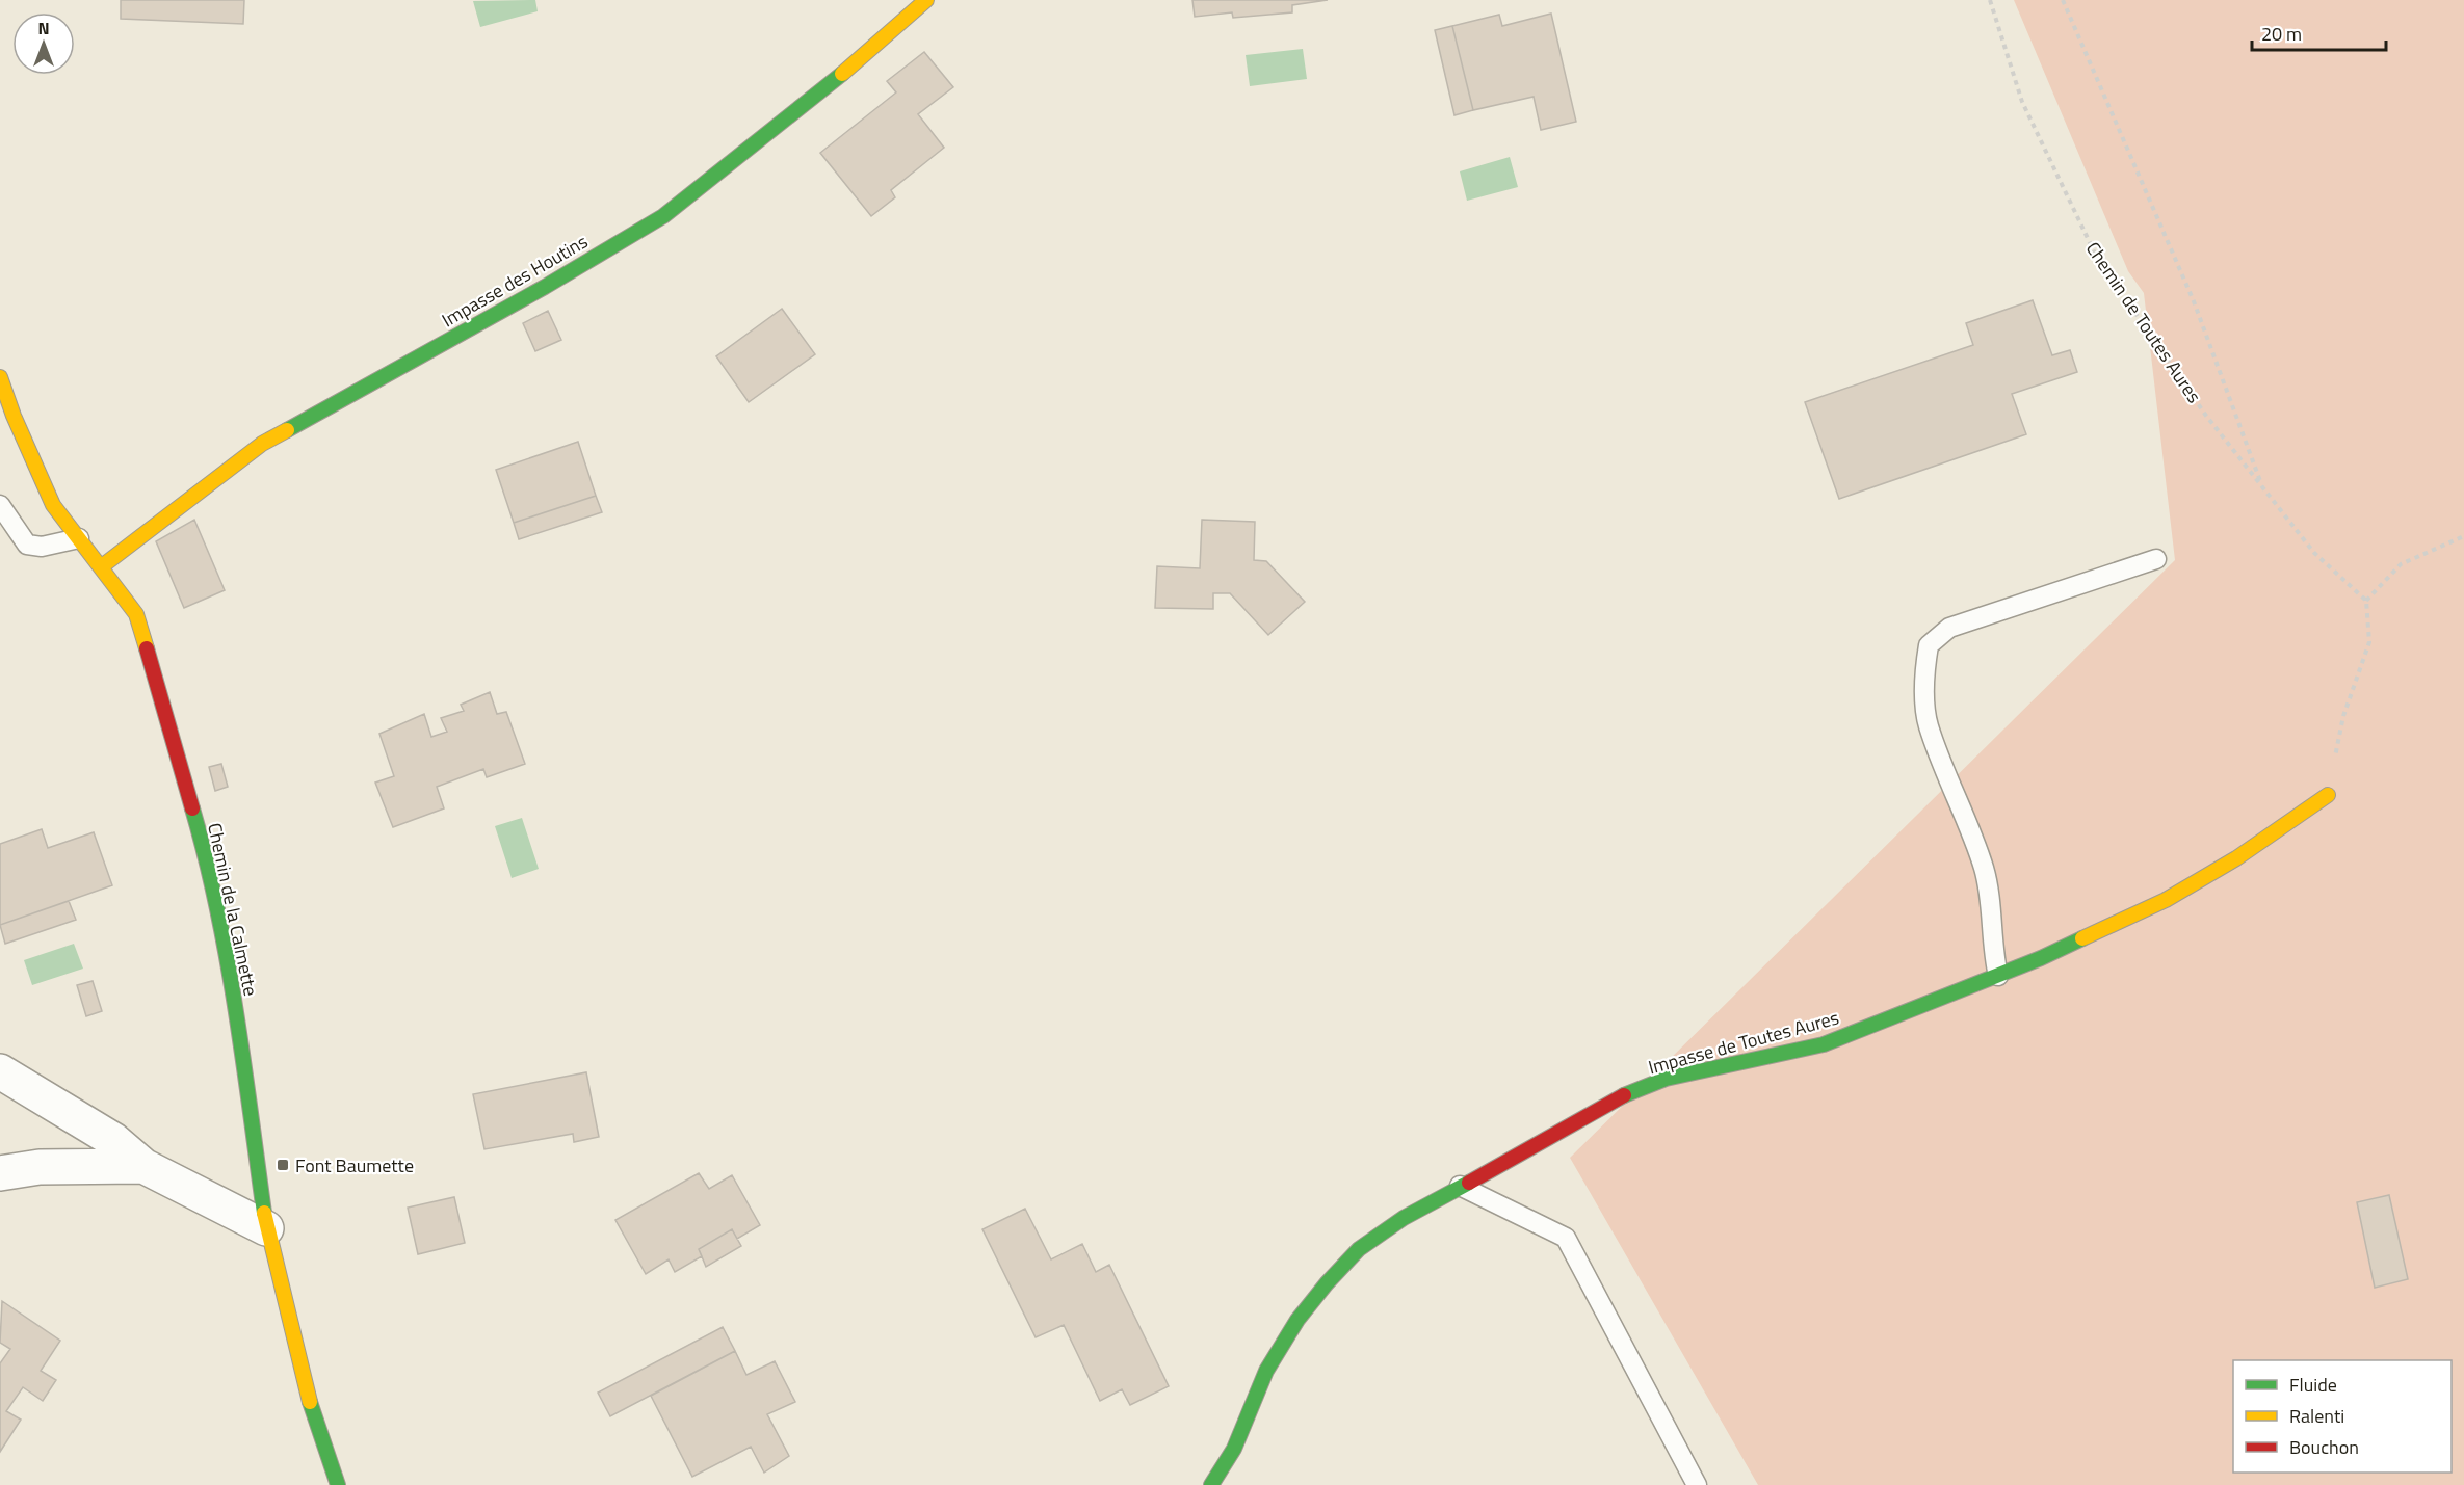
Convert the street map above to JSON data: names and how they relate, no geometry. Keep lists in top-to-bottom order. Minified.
{"streets":{"street":["Impasse des Houtins","Chemin de la Calmette","Impasse de Toutes Aures"],"path":["Chemin de Toutes Aures"]},"crossings":[["Impasse des Houtins","Chemin de la Calmette"]],"places":{"transit":["Font Baumette"]},"legend":["Fluide","Ralenti","Bouchon"],"scale_bar":"20 m","north":"top"}
